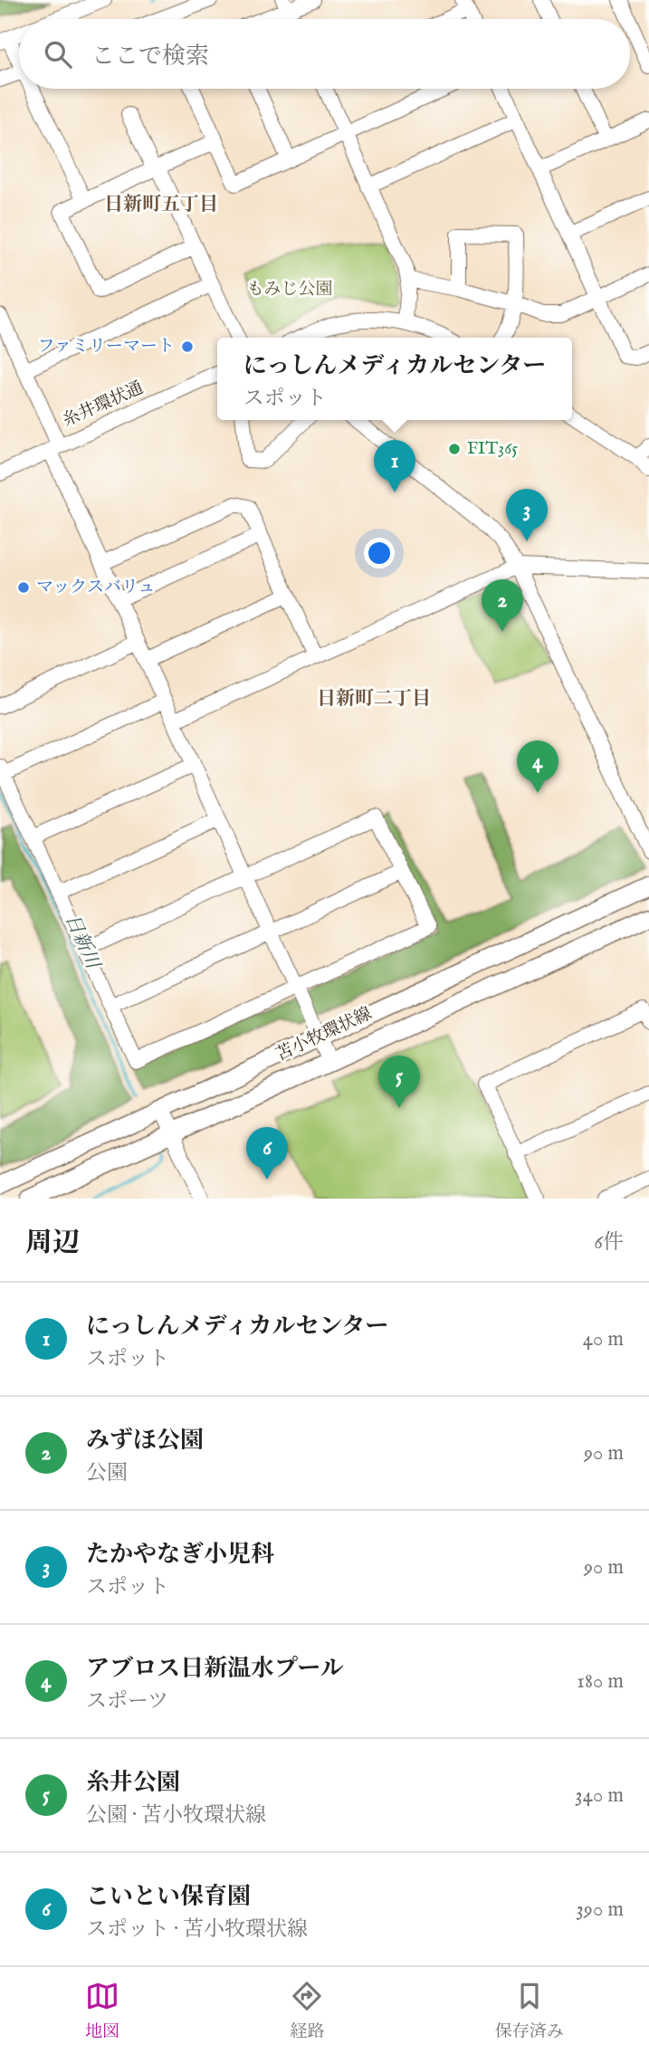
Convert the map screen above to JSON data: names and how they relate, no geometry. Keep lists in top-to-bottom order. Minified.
{"streets":{"main road":["苫小牧環状線"],"street":["糸井環状通"]},"districts":["日新町五丁目","日新町二丁目"],"water":["日新川"],"parks":["もみじ公園"],"places":["ファミリーマート","FIT365","マックスバリュ"],"page":{"search":"ここで検索","popup":["にっしんメディカルセンター","スポット"],"pins":["1","3","2","4","5","6"],"heading":["周辺","6件"],"list":[{"mark":"1","name":"にっしんメディカルセンター","note":"スポット","value":"40 m"},{"mark":"2","name":"みずほ公園","note":"公園","value":"90 m"},{"mark":"3","name":"たかやなぎ小児科","note":"スポット","value":"90 m"},{"mark":"4","name":"アブロス日新温水プール","note":"スポーツ","value":"180 m"},{"mark":"5","name":"糸井公園","note":"公園 · 苫小牧環状線","value":"340 m"},{"mark":"6","name":"こいとい保育園","note":"スポット · 苫小牧環状線","value":"390 m"}],"nav":["地図","経路","保存済み"]}}
